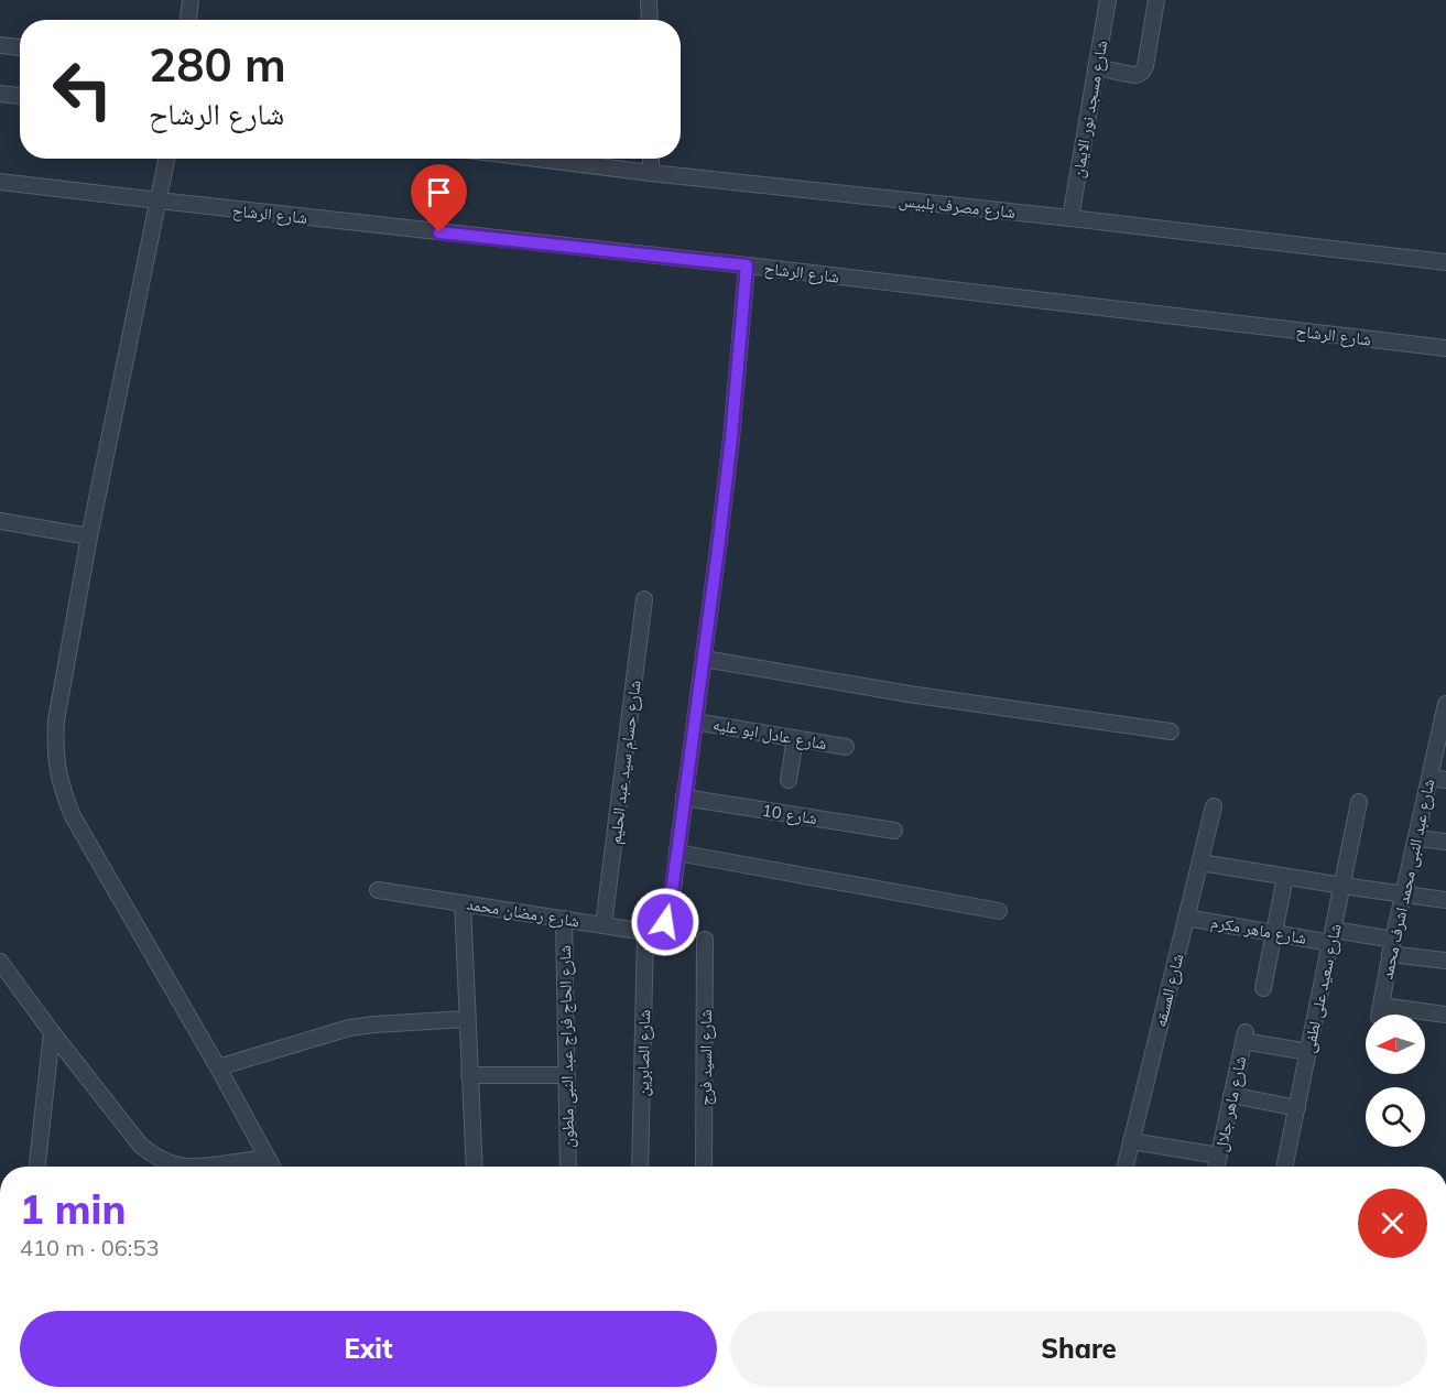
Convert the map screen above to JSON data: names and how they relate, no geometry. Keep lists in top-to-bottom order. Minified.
{"streets":{"street":["شارع مسجد نور الايمان","شارع مصرف بلبيس","شارع الرشاح","شارع عادل ابو عليه","شارع حسام سيد عبد الحليم","شارع 10","شارع عبد النبى محمد اشرف محمد","شارع رمضان محمد","شارع ماهر مكرم","شارع سعيد على لطفى","شارع المسقه","شارع الحاج فراج عبد النبى ملطون","شارع الصابرين","شارع السيد فرج","شارع ماهر جلال"]},"crossings":[["شارع مسجد نور الايمان","شارع مصرف بلبيس"],["شارع حسام سيد عبد الحليم","شارع رمضان محمد"],["شارع عبد النبى محمد اشرف محمد","شارع ماهر مكرم"],["شارع رمضان محمد","شارع الحاج فراج عبد النبى ملطون"],["شارع رمضان محمد","شارع الصابرين"],["شارع ماهر مكرم","شارع سعيد على لطفى"],["شارع ماهر مكرم","شارع المسقه"],["شارع سعيد على لطفى","شارع ماهر جلال"]],"north":"left","page":{"turn":["280 m","شارع الرشاح"],"heading":["1 min","410 m · 06:53"],"buttons":["Exit","Share"]}}
